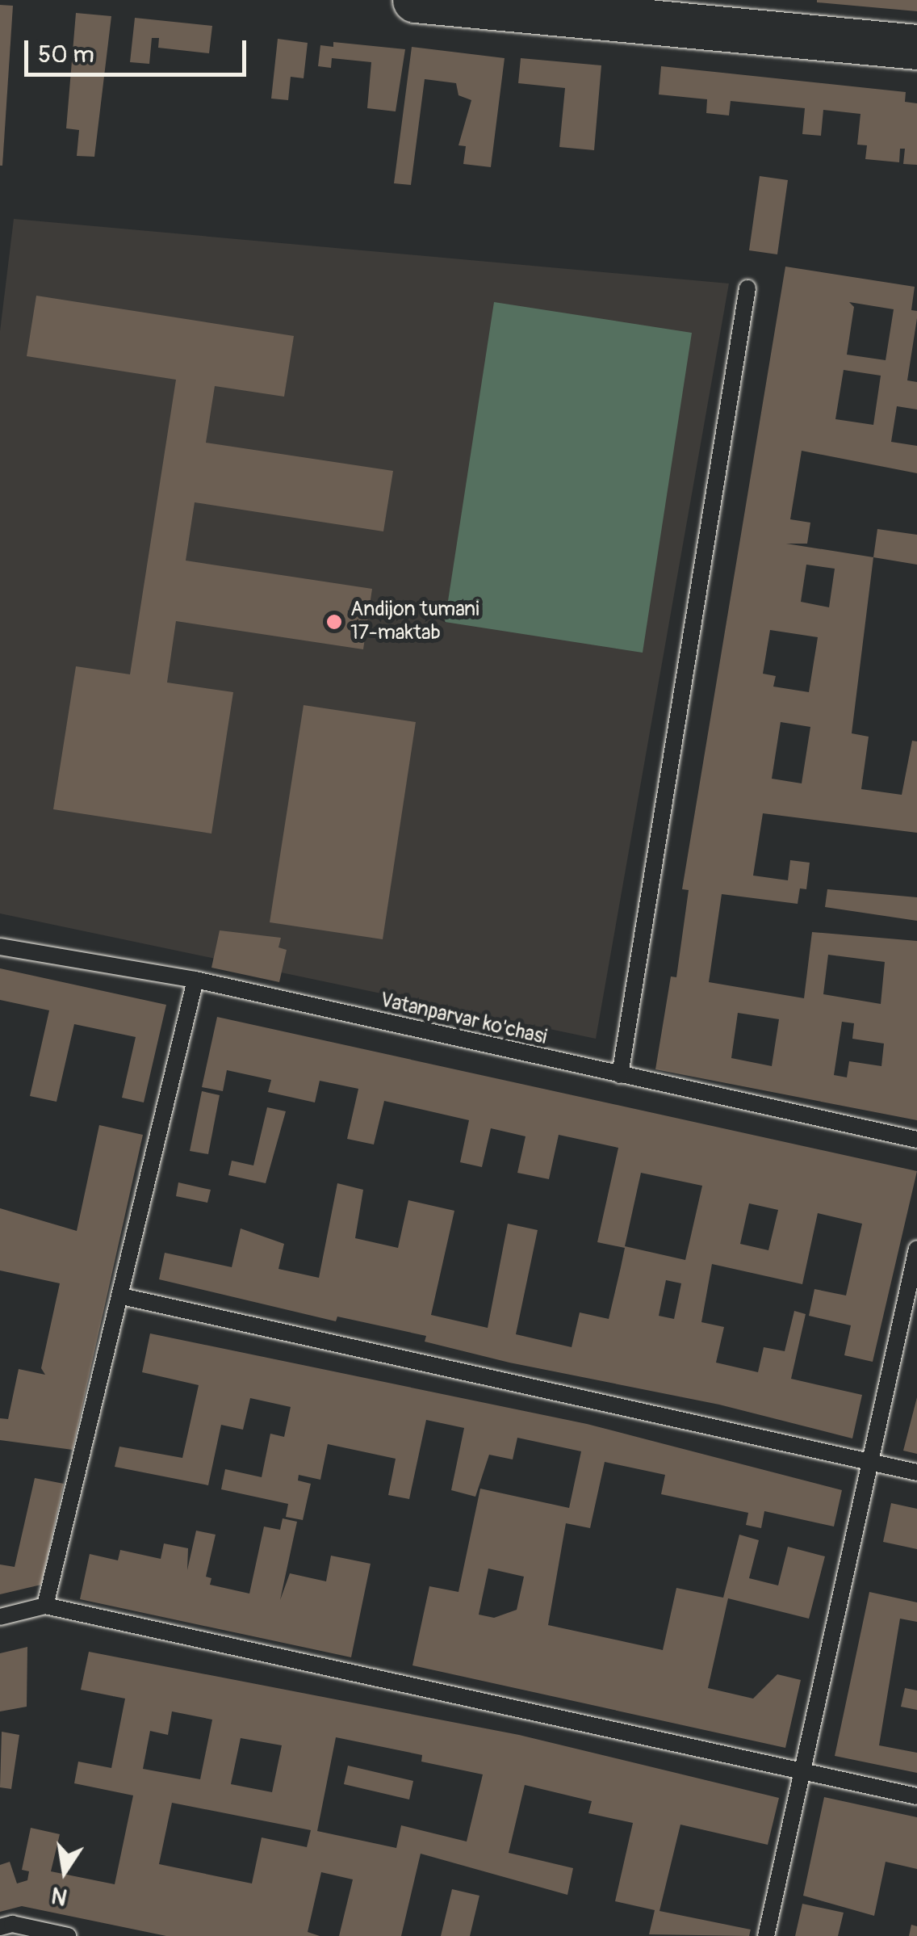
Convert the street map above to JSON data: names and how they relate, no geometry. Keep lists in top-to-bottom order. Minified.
{"streets":{"lane":["Vatanparvar ko'chasi"]},"places":["Andijon tumani 17-maktab"],"scale_bar":"50 m","north":"bottom"}
